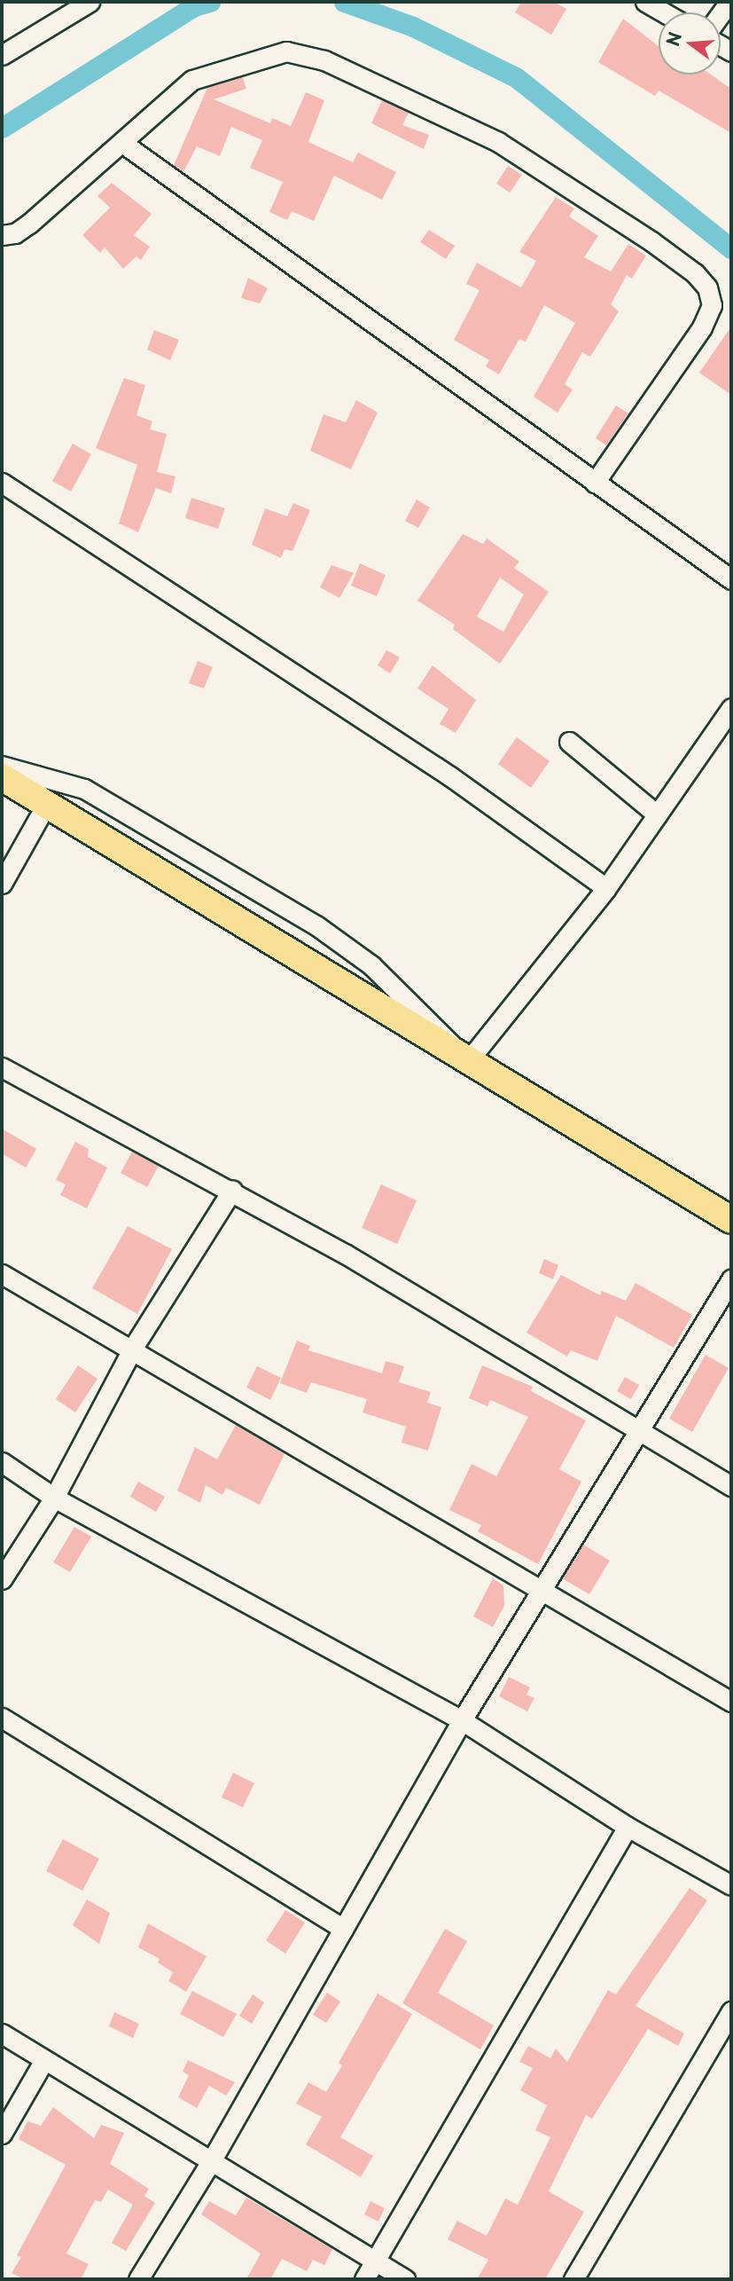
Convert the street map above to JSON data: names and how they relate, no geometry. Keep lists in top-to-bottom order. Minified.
{"north":"left"}
